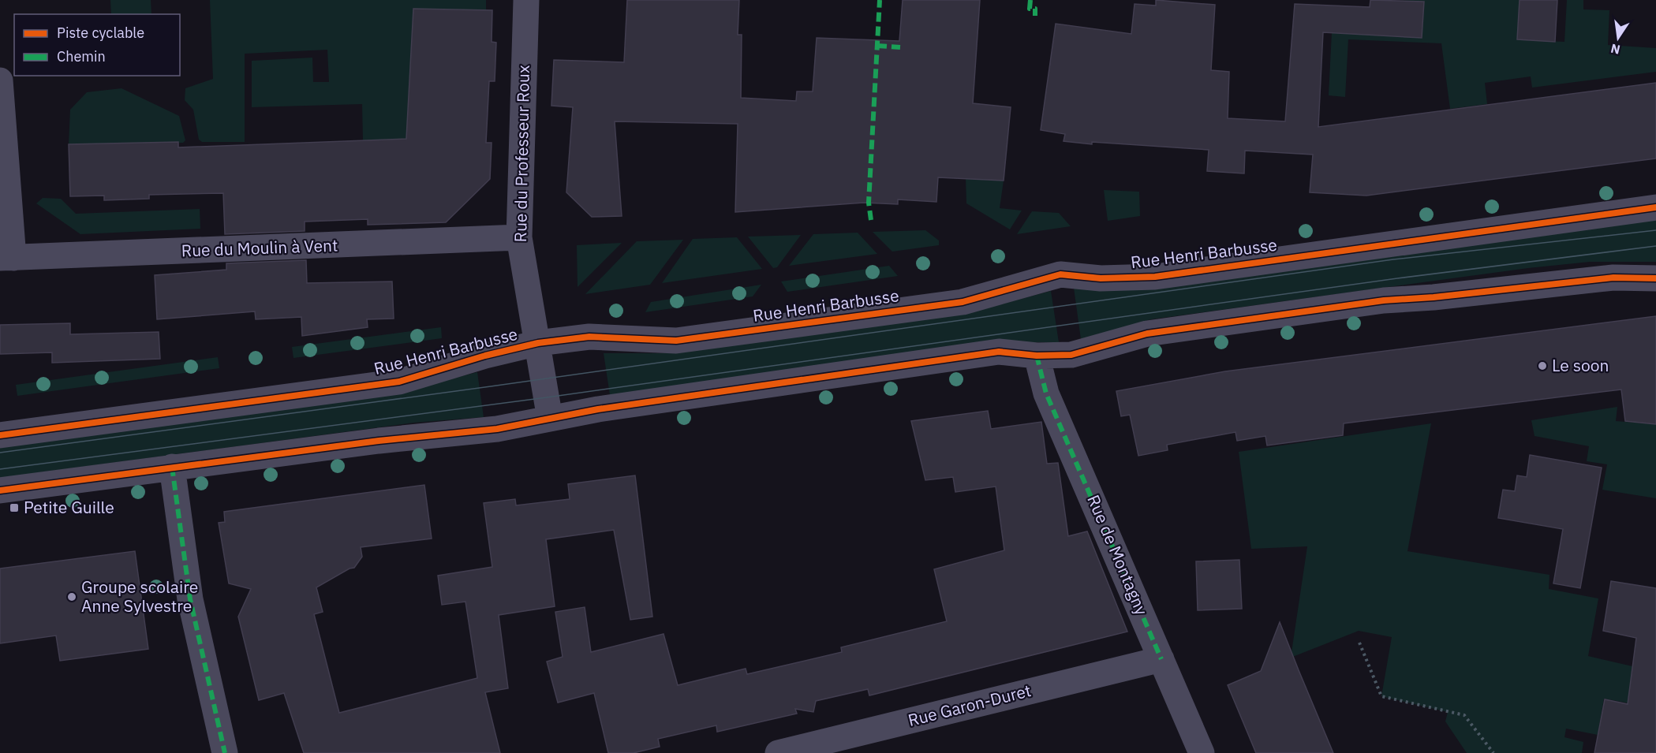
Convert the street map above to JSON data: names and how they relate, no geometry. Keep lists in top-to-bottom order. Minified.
{"streets":{"street":["Rue du Professeur Roux","Rue du Moulin à Vent","Rue Henri Barbusse","Rue de Montagny","Rue Garon-Duret"]},"crossings":[["Rue du Professeur Roux","Rue du Moulin à Vent"],["Rue du Professeur Roux","Rue Henri Barbusse"],["Rue de Montagny","Rue Garon-Duret"]],"places":{"other":["Le soon","Groupe scolaire Anne Sylvestre"],"transit":["Petite Guille"]},"legend":["Piste cyclable","Chemin"],"north":"bottom"}
